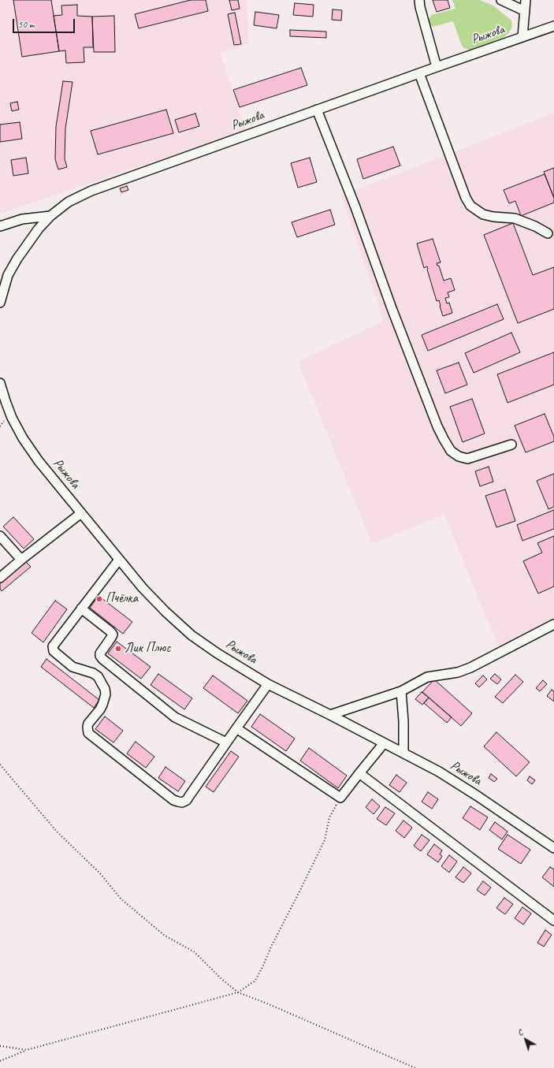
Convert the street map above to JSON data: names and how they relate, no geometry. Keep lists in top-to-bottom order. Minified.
{"streets":{"street":["Рыжова"]},"places":["Пчёлка","Лик Плюс"],"scale_bar":"50 m","north":"top left"}
